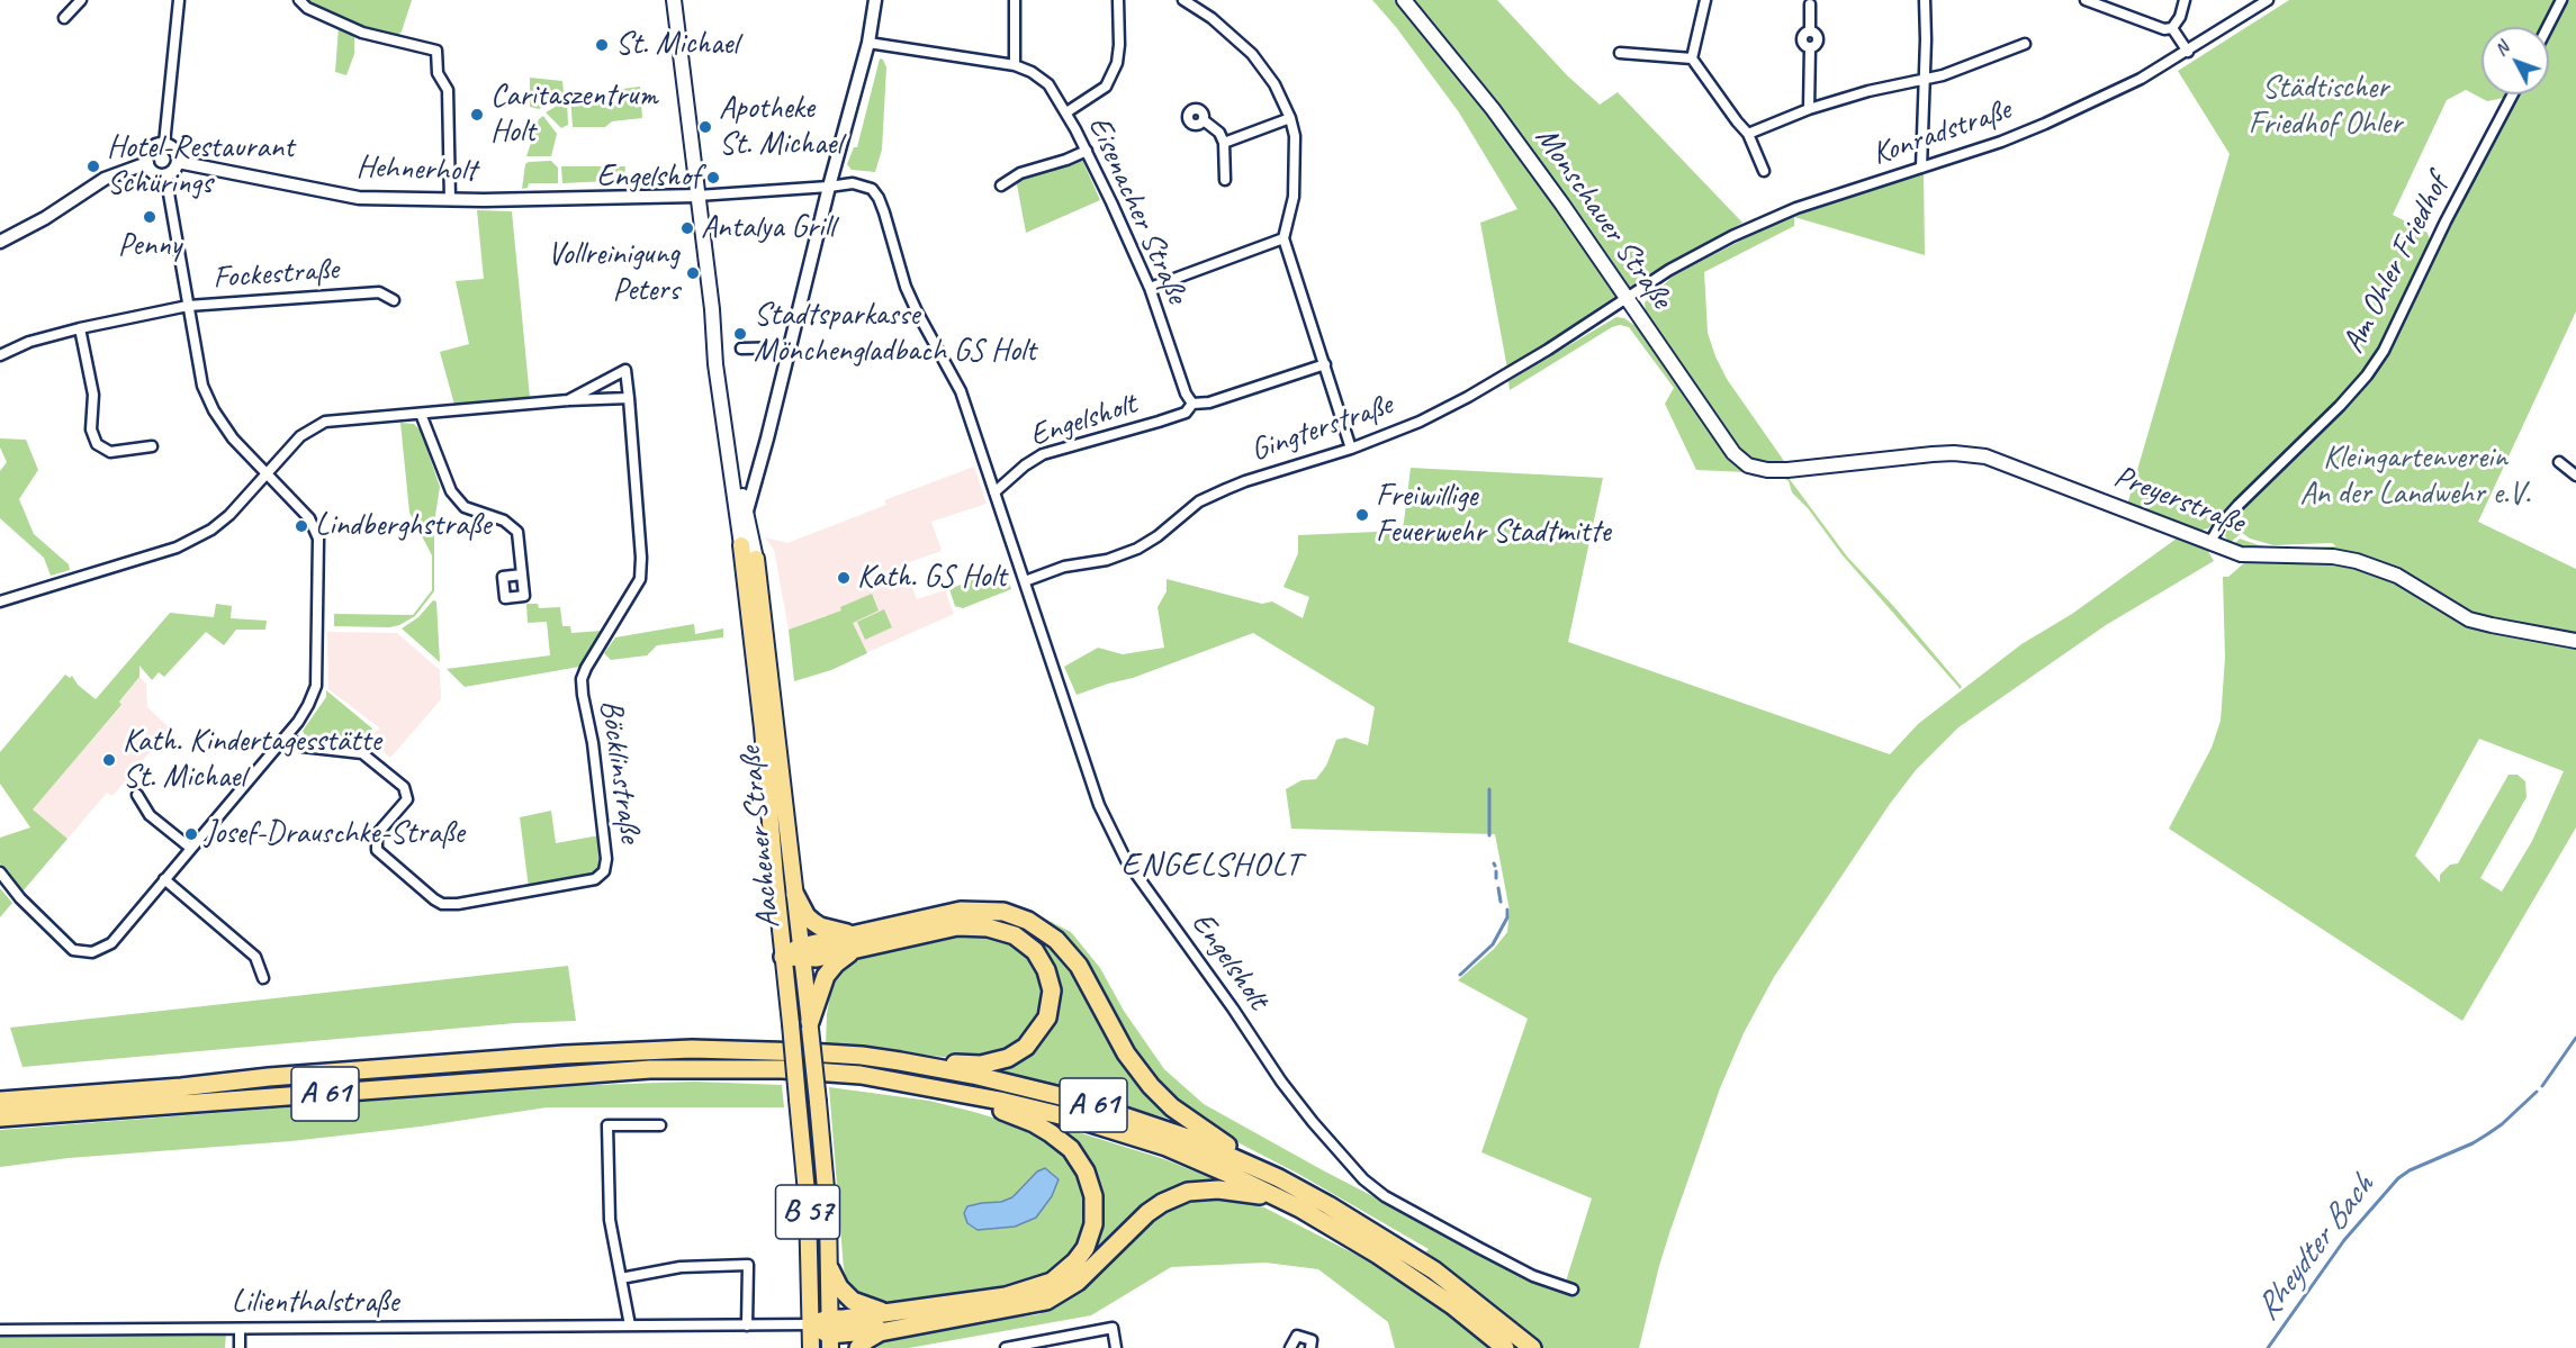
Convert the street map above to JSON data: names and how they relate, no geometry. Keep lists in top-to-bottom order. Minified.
{"streets":{"highway":["A 61"],"main road":["Monschauer Straße","Preyerstraße","Aachener Straße","B 57"],"street":["Konradstraße","Hehnerholt","Eisenacher Straße","Am Ohler Friedhof","Fockestraße","Engelsholt","Gingterstraße","Böcklinstraße","Lilienthalstraße"]},"crossings":[["Konradstraße","Monschauer Straße"],["Konradstraße","Gingterstraße"],["Hehnerholt","Engelsholt"],["Hehnerholt","Aachener Straße"],["Eisenacher Straße","Engelsholt"],["Monschauer Straße","Gingterstraße"],["Monschauer Straße","Preyerstraße"],["Am Ohler Friedhof","Preyerstraße"],["Engelsholt","Gingterstraße"],["Engelsholt","Aachener Straße"],["Aachener Straße","Lilienthalstraße"]],"districts":["ENGELSHOLT"],"water":["Rheydter Bach"],"parks":["Städtischer Friedhof Ohler","Kleingartenverein An der Landwehr e.V."],"places":["St. Michael","Caritaszentrum Holt","Apotheke St. Michael","Hotel-Restaurant Schürings","Engelshof","Penny","Antalya Grill","Vollreinigung Peters","Stadtsparkasse Mönchengladbach GS Holt","Freiwillige Feuerwehr Stadtmitte","Lindberghstraße","Kath. GS Holt","Kath. Kindertagesstätte St. Michael","Josef-Drauschke-Straße"],"north":"top left"}
